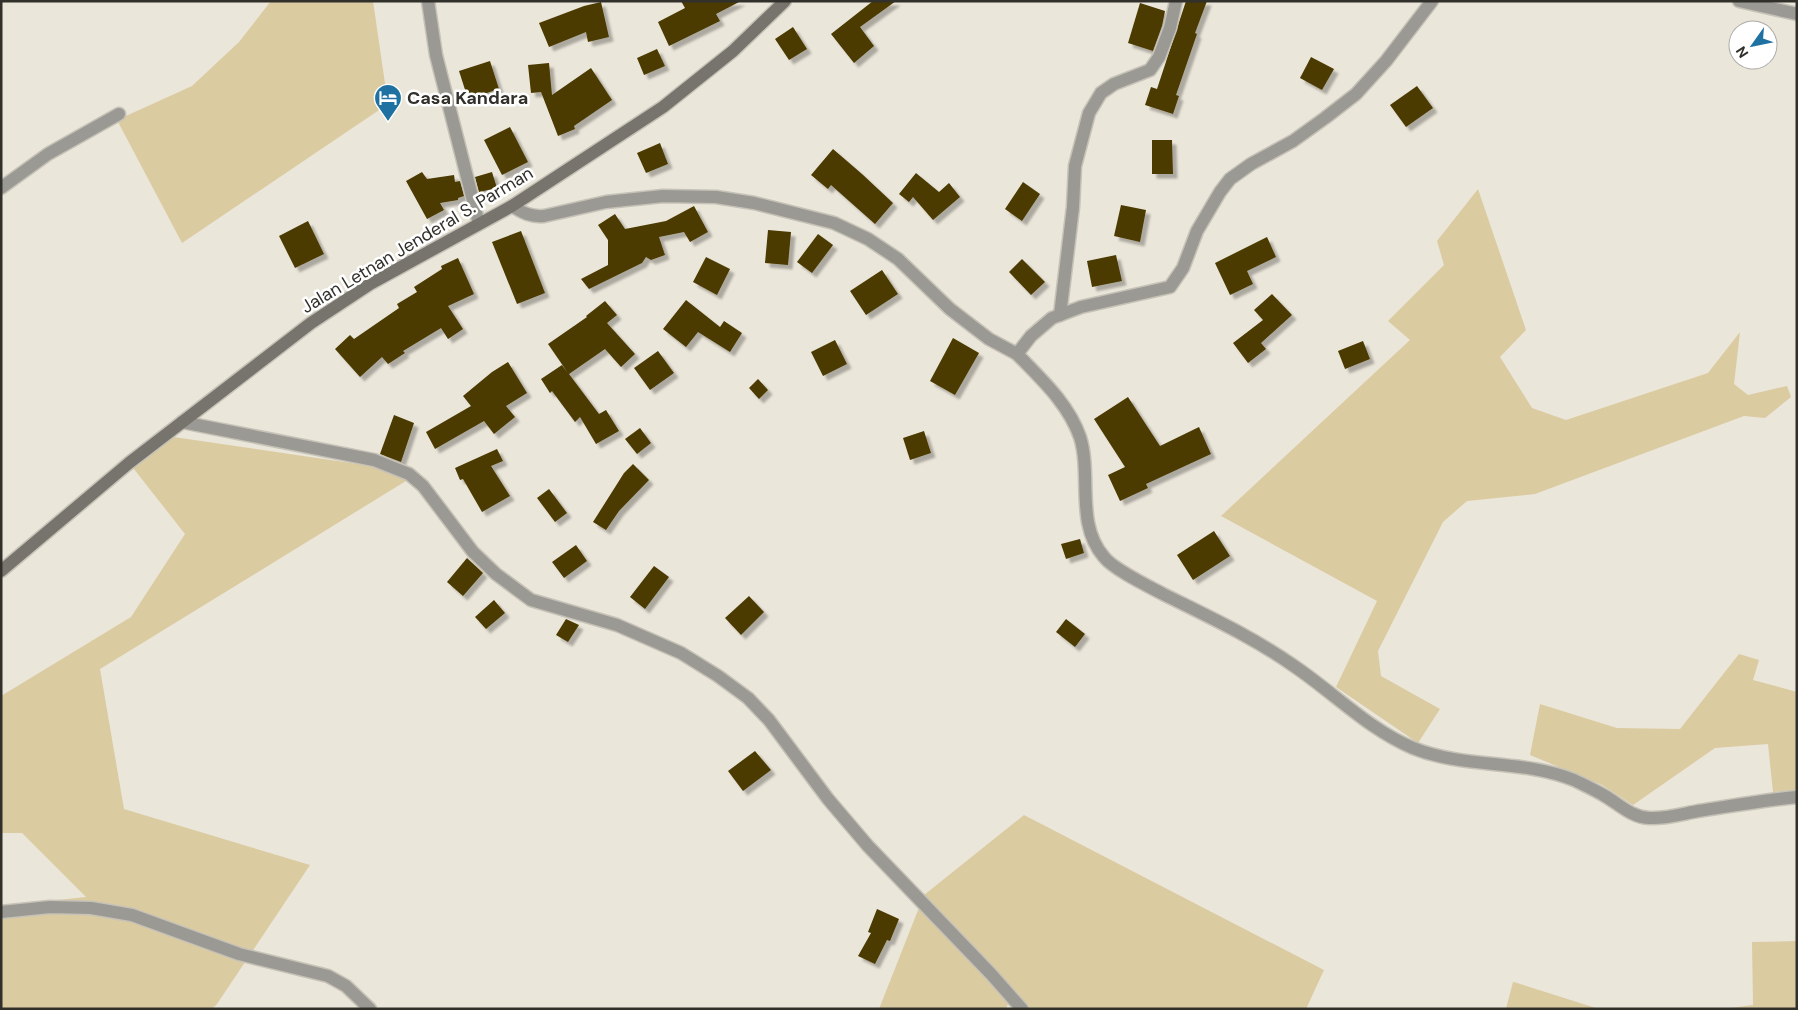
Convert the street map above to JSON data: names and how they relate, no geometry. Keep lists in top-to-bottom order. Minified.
{"streets":{"street":["Jalan Letnan Jenderal S. Parman"]},"places":{"hotel":["Casa Kandara"]},"north":"bottom left"}
